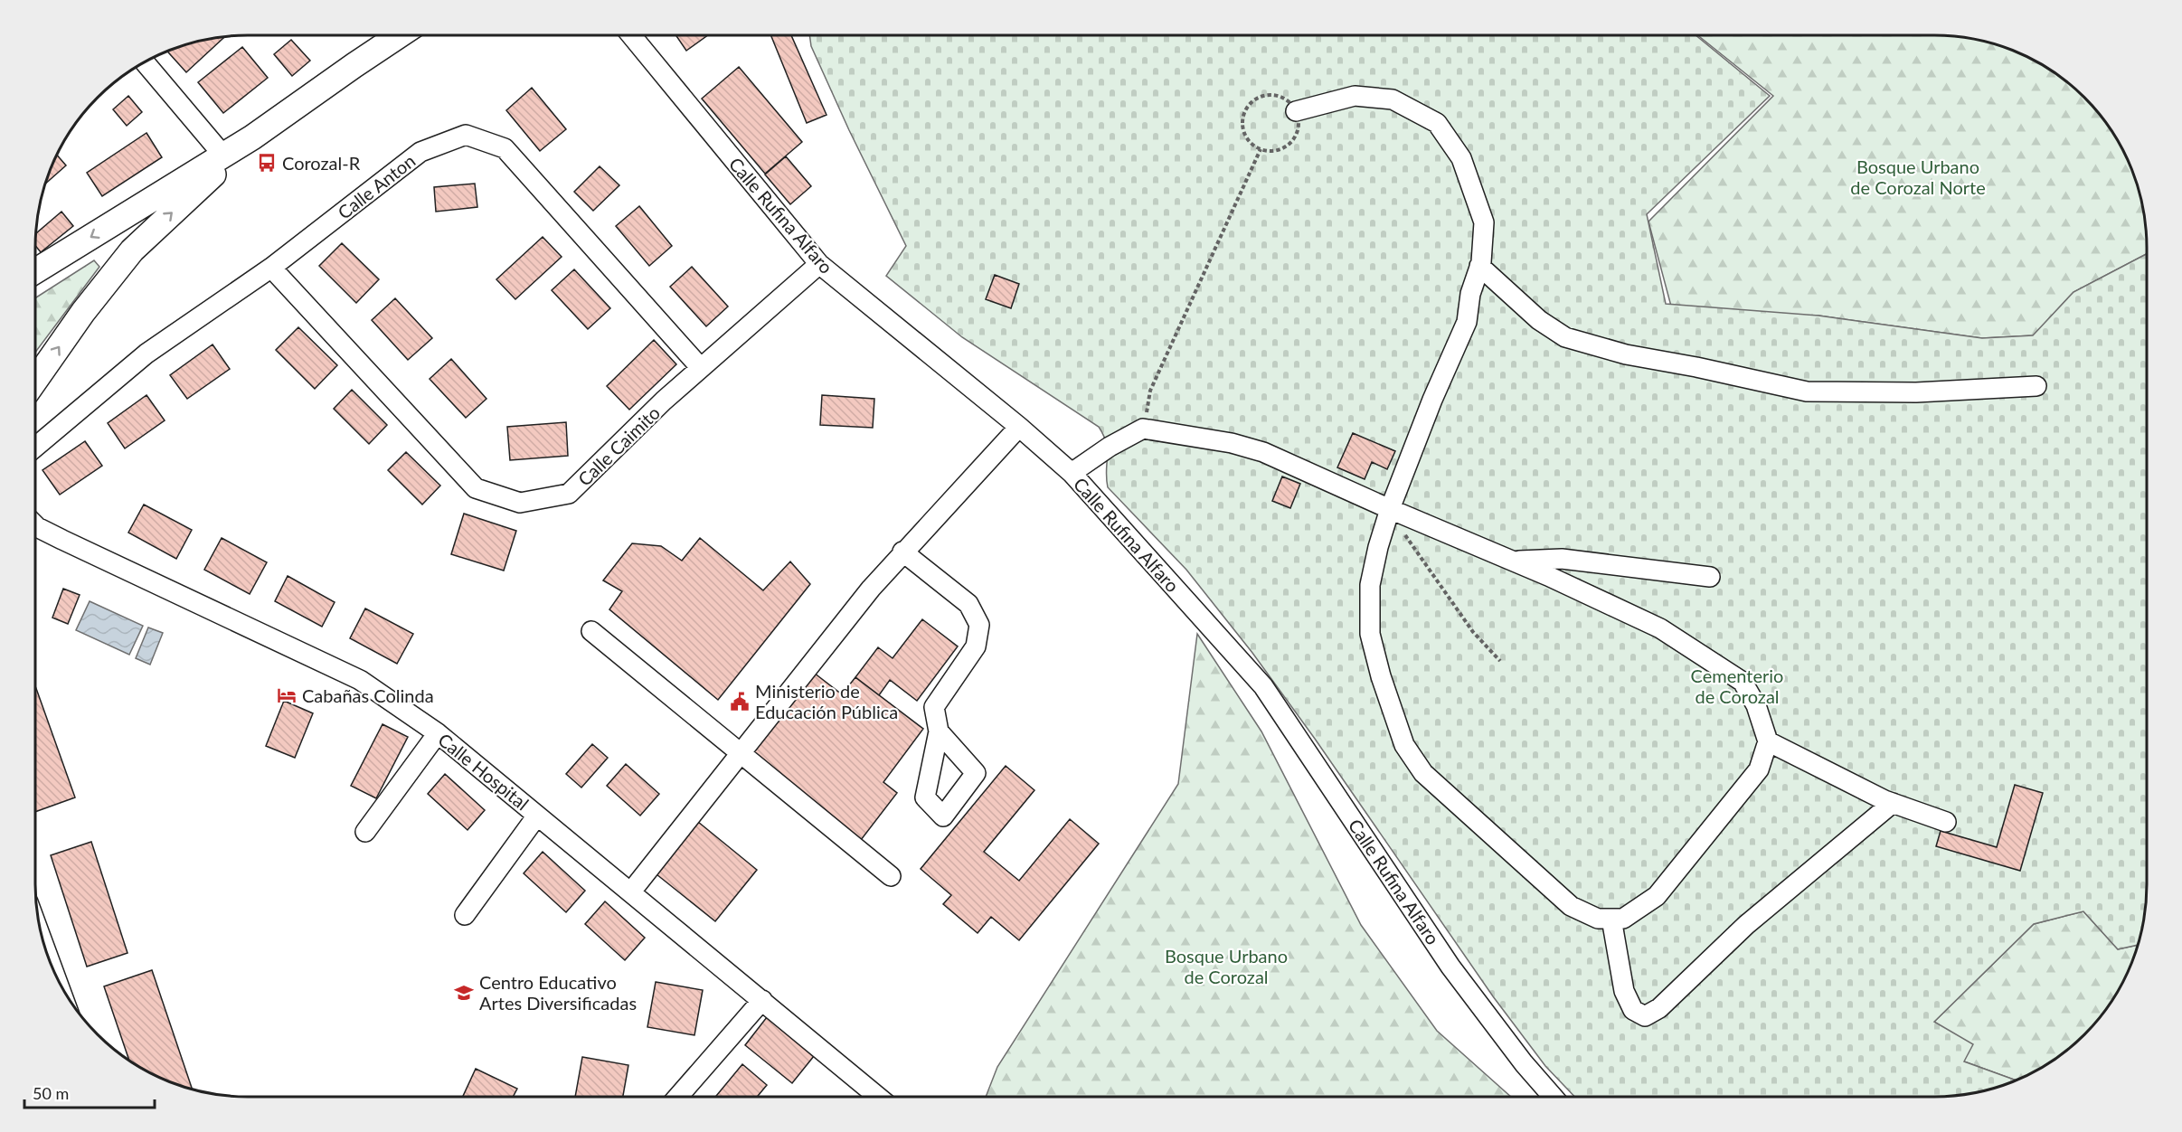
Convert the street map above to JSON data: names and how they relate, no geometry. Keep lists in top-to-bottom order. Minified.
{"streets":{"street":["Calle Anton","Calle Rufina Alfaro","Calle Caimito","Calle Hospital"]},"crossings":[["Calle Anton","Calle Caimito"],["Calle Rufina Alfaro","Calle Caimito"]],"parks":["Bosque Urbano de Corozal Norte","Cementerio de Corozal","Bosque Urbano de Corozal"],"places":{"bus stop":["Corozal-R"],"hotel":["Cabañas Colinda"],"public building":["Ministerio de Educación Pública"],"school or university":["Centro Educativo Artes Diversificadas"]},"scale_bar":"50 m"}
